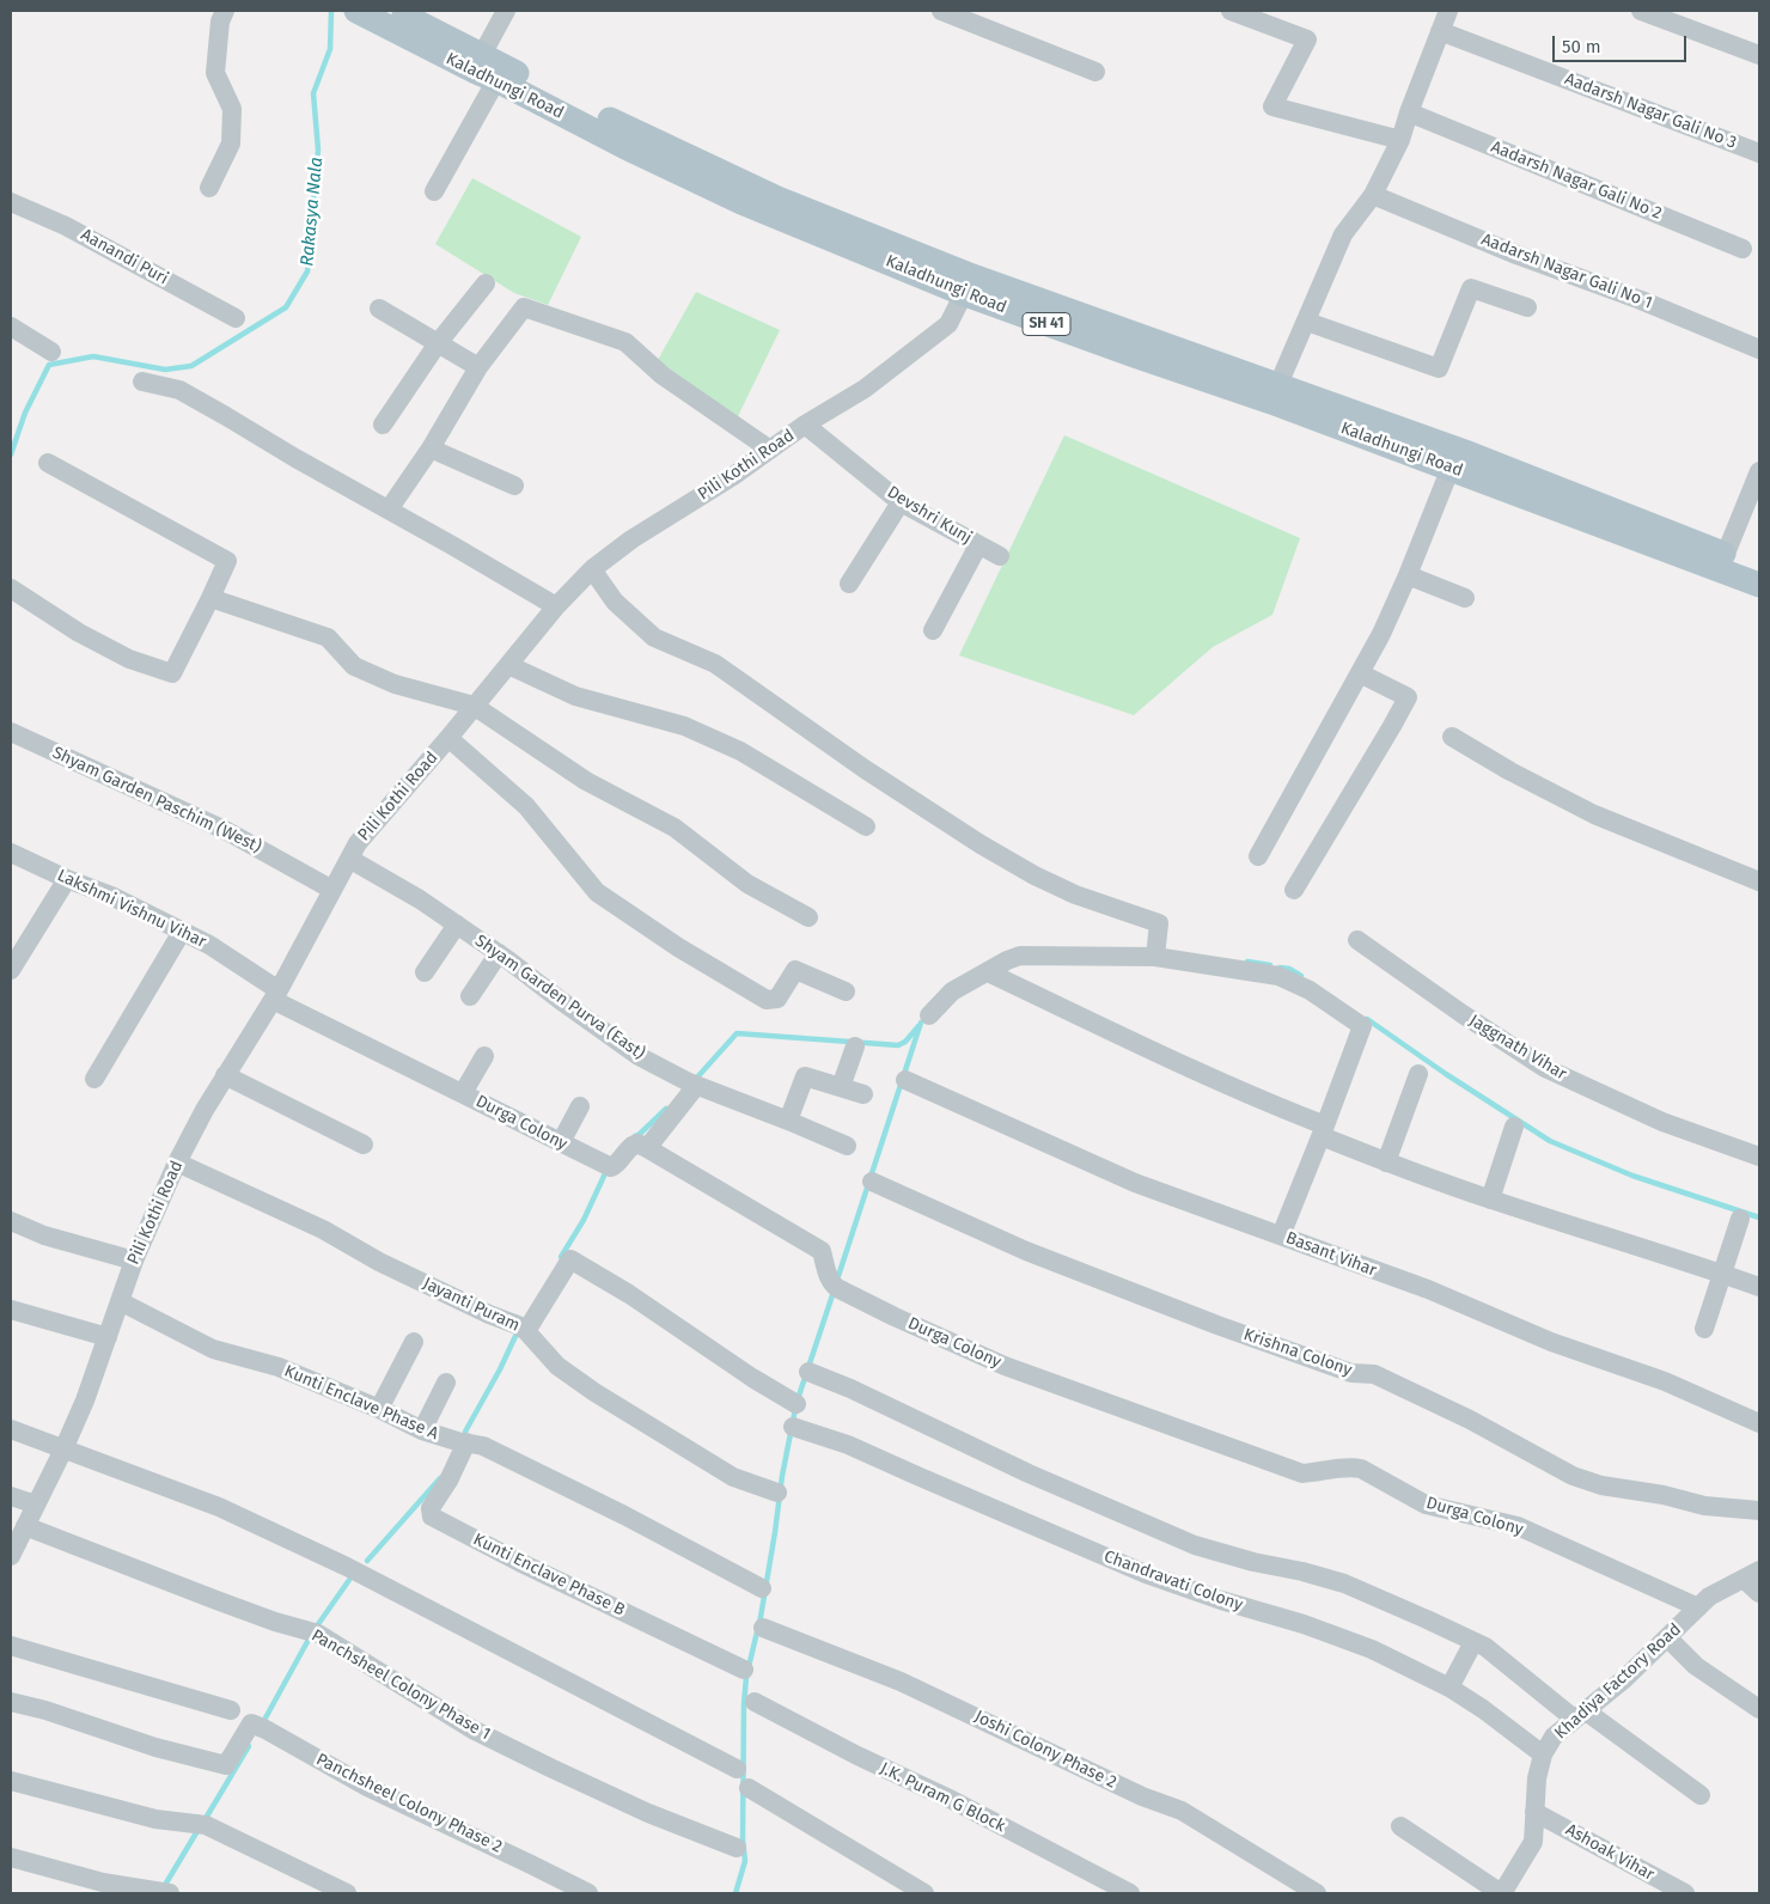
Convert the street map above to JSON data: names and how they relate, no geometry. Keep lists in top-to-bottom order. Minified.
{"streets":{"main road":["Kaladhungi Road","SH 41"],"street":["Aadarsh Nagar Gali No 3","Aadarsh Nagar Gali No 2","Aanandi Puri","Aadarsh Nagar Gali No 1","Pili Kothi Road","Devshri Kunj","Shyam Garden Paschim (West)","Lakshmi Vishnu Vihar","Shyam Garden Purva (East)","Jaggnath Vihar","Durga Colony","Basant Vihar","Jayanti Puram","Krishna Colony","Kunti Enclave Phase A","Kunti Enclave Phase B","Chandravati Colony","Khadiya Factory Road","Panchsheel Colony Phase 1","Joshi Colony Phase 2","J.K. Puram G Block","Panchsheel Colony Phase 2","Ashoak Vihar"]},"crossings":[["Kaladhungi Road","Pili Kothi Road"],["Pili Kothi Road","Devshri Kunj"],["Pili Kothi Road","Shyam Garden Paschim (West)"],["Pili Kothi Road","Lakshmi Vishnu Vihar"],["Pili Kothi Road","Shyam Garden Purva (East)"],["Pili Kothi Road","Durga Colony"],["Pili Kothi Road","Jayanti Puram"],["Pili Kothi Road","Kunti Enclave Phase A"],["Pili Kothi Road","Panchsheel Colony Phase 1"],["Lakshmi Vishnu Vihar","Durga Colony"],["Durga Colony","Khadiya Factory Road"],["Kunti Enclave Phase A","Kunti Enclave Phase B"],["Chandravati Colony","Khadiya Factory Road"],["Khadiya Factory Road","Ashoak Vihar"]],"water":["Rakasya Nala"],"scale_bar":"50 m"}
